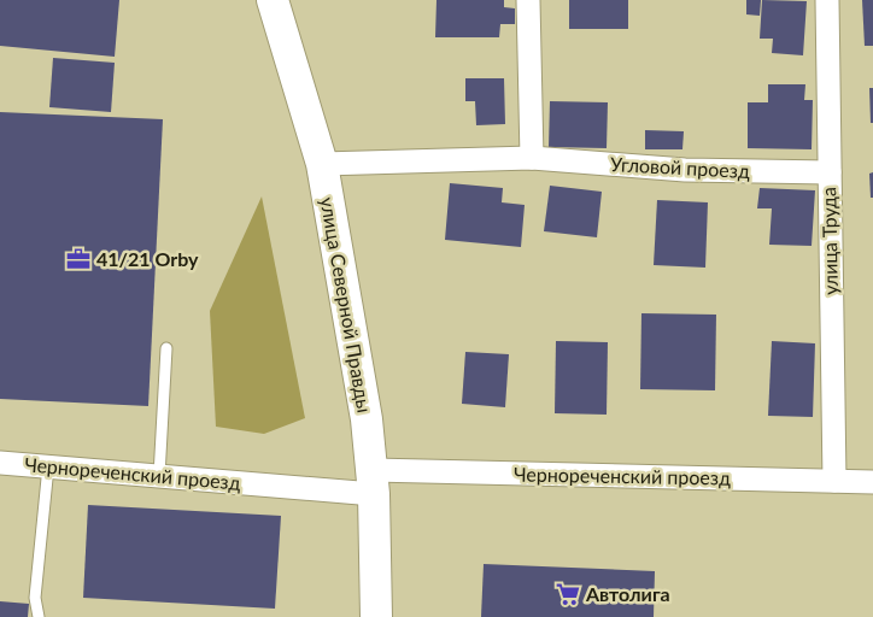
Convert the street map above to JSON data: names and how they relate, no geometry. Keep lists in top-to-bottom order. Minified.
{"streets":{"main road":["улица Северной Правды"],"street":["Угловой проезд","улица Труда","Чернореченский проезд"]},"crossings":[["Угловой проезд","улица Труда"],["Угловой проезд","улица Северной Правды"],["улица Труда","Чернореченский проезд"],["улица Северной Правды","Чернореченский проезд"]],"places":{"office":["41/21 Orby"],"supermarket":["Автолига"]}}
